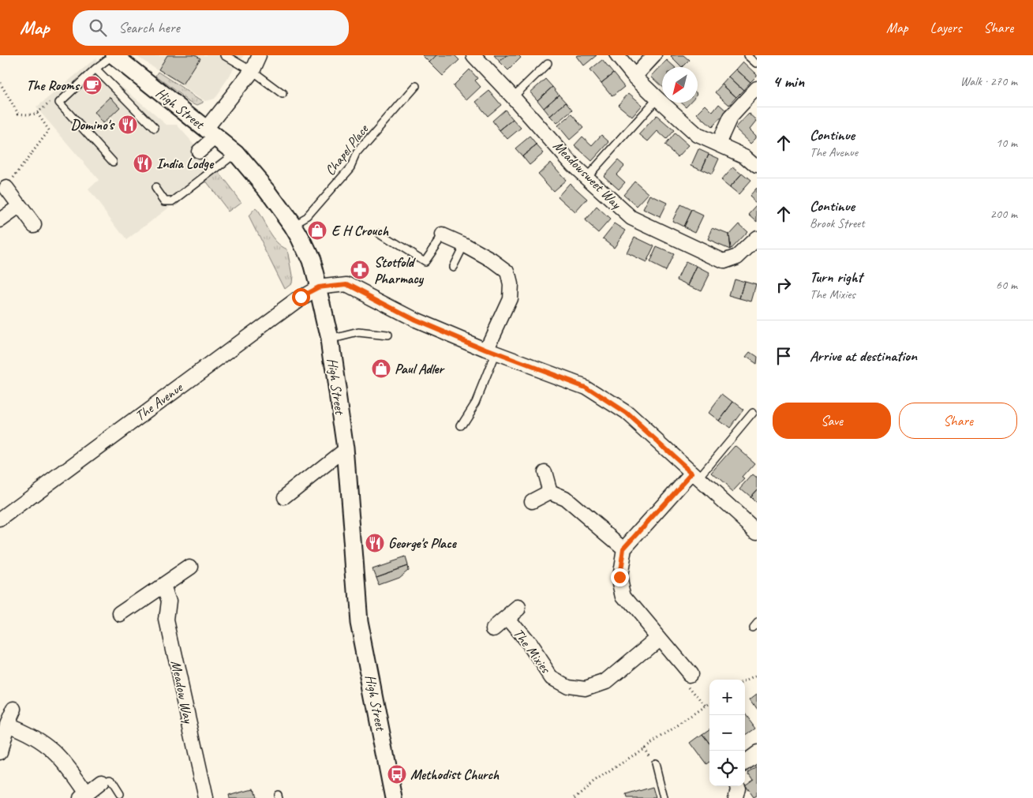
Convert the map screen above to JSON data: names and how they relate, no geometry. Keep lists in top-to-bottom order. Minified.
{"streets":{"street":["High Street","Meadowsweet Way","The Avenue","The Mixies","Meadow Way"],"lane":["Chapel Place"]},"crossings":[["High Street","Chapel Place"],["High Street","The Avenue"]],"places":{"cafe":["The Rooms"],"restaurant":["Domino's","India Lodge","George's Place"],"shop":["E H Crouch","Paul Adler"],"pharmacy":["Stotfold Pharmacy"],"bus stop":["Methodist Church"]},"north":"bottom left","page":{"header":"Map","search":"Search here","nav":["Map","Layers","Share"],"heading":["4 min","Walk · 270 m"],"list":[["Continue","The Avenue","10 m"],["Continue","Brook Street","200 m"],["Turn right","The Mixies","60 m"],"Arrive at destination"],"buttons":["Save","Share"],"map_buttons":["+","−"]}}
